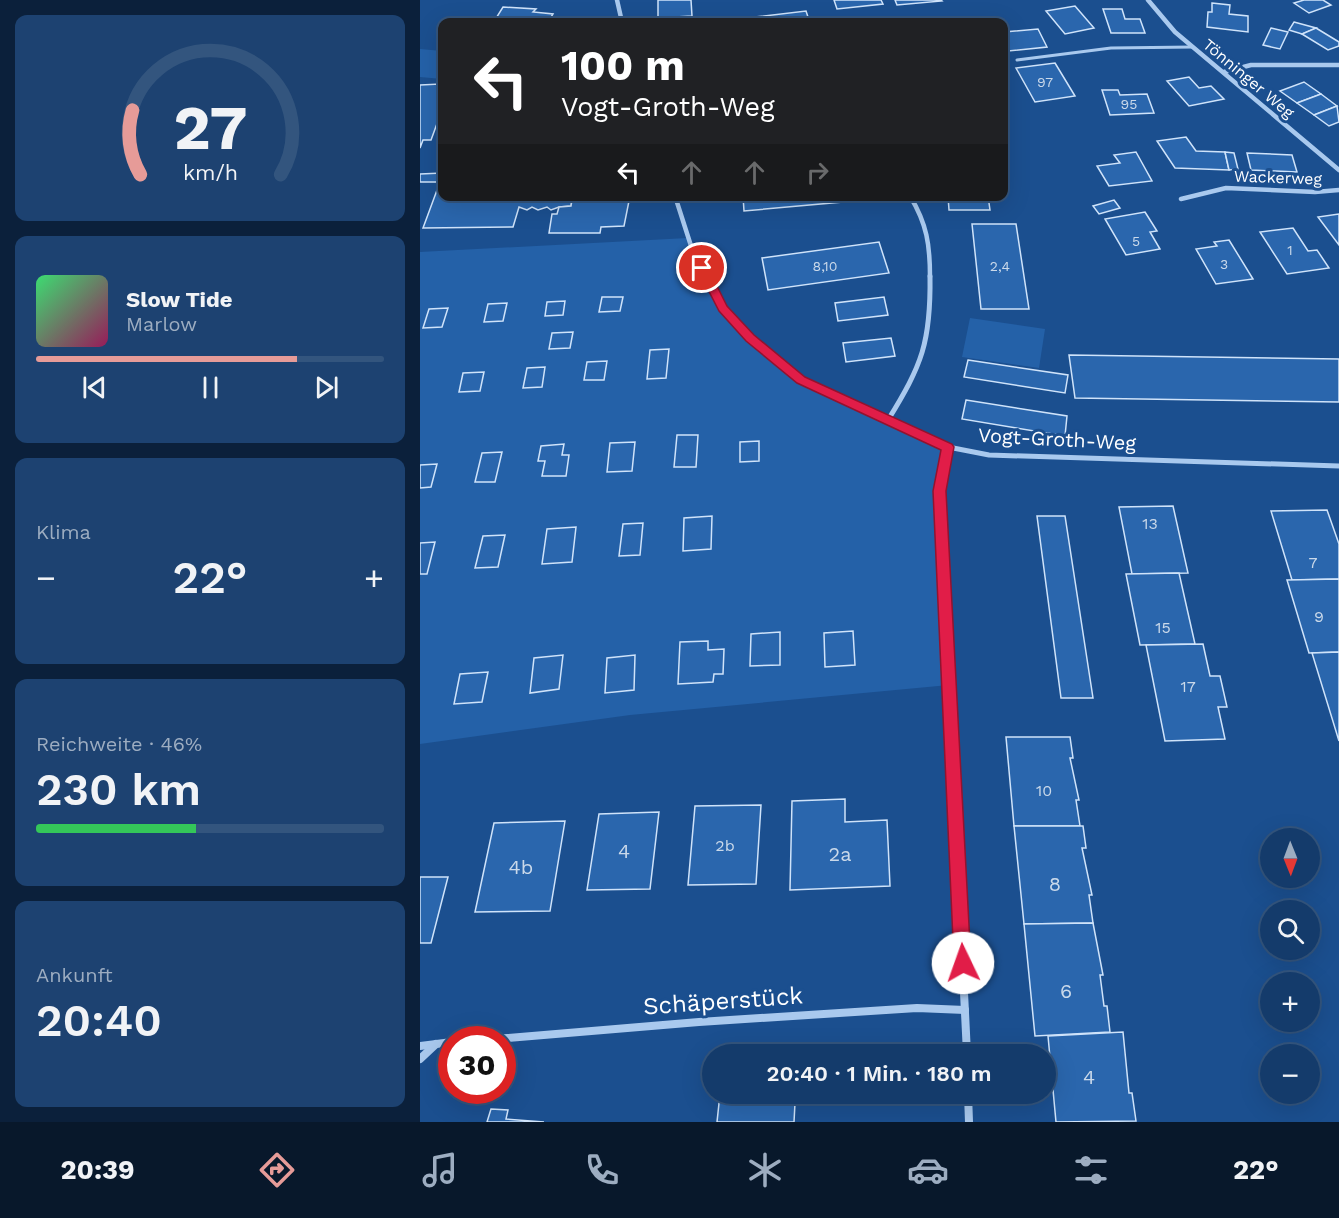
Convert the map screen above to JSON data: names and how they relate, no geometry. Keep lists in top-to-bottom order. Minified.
{"streets":{"street":["Tönninger Weg","Wackerweg","Vogt-Groth-Weg","Schäperstück"]},"house_numbers":["97","95","5","1","3","8,10","2,4","13","7","9","15","17","10","2b","4","2a","4b","8","6","4"],"north":"bottom","page":{"turn":["100 m","Vogt-Groth-Weg"],"song":["Slow Tide","Marlow"],"tile":["Klima",["Reichweite · 46%","230 km"],["Ankunft","20:40"]],"heat":["−","22°","+"],"map_buttons":["+","−"],"limit":"30","trip":"20:40 · 1 Min. · 180 m","tabs":["20:39","22°"],"gauge":["27","km/h"]}}
